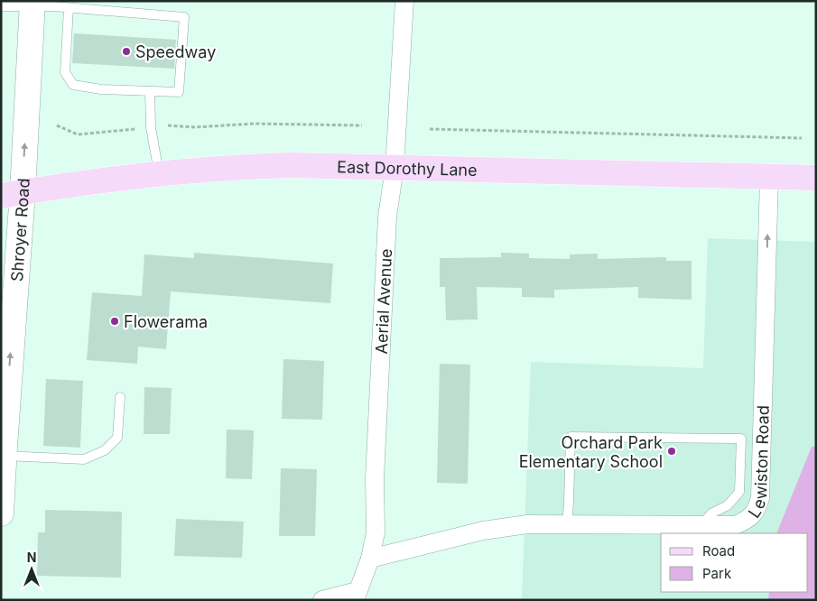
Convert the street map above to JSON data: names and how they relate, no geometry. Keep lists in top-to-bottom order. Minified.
{"streets":{"main road":["East Dorothy Lane","Shroyer Road"],"street":["Aerial Avenue","Lewiston Road"]},"crossings":[["East Dorothy Lane","Shroyer Road"],["East Dorothy Lane","Aerial Avenue"],["East Dorothy Lane","Lewiston Road"],["Aerial Avenue","Lewiston Road"]],"one_way":["Shroyer Road","Lewiston Road"],"places":["Speedway","Flowerama","Orchard Park Elementary School"],"legend":["Road","Park"],"north":"top"}
